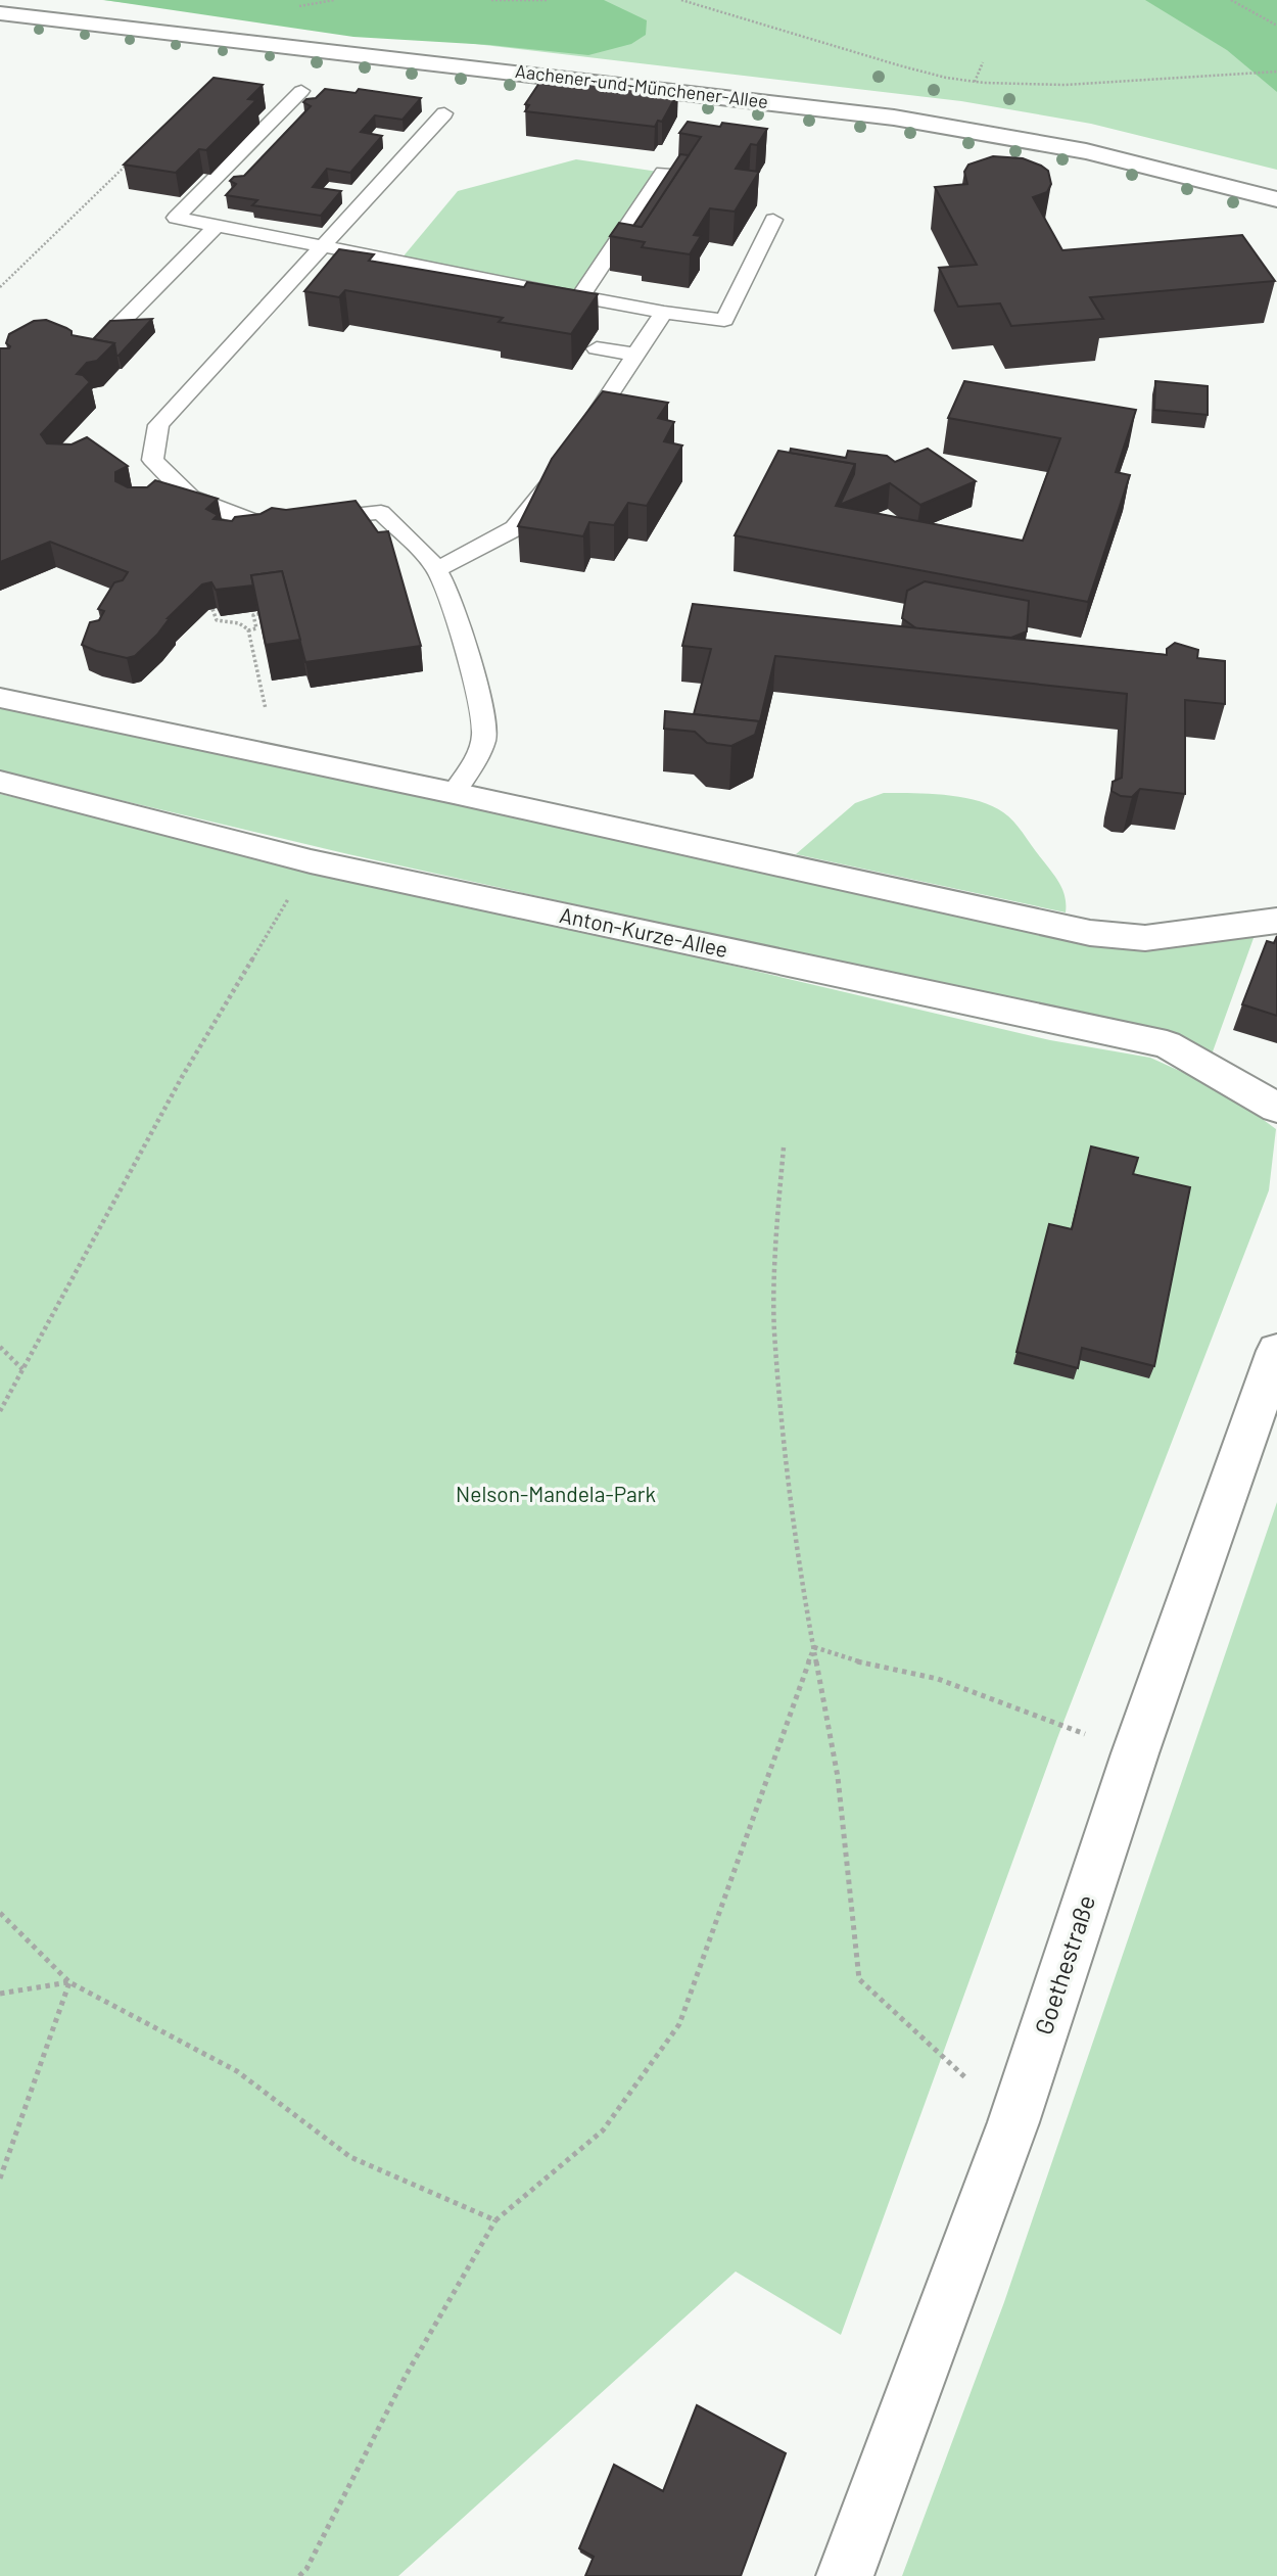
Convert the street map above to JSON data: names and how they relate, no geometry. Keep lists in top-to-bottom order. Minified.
{"streets":{"street":["Aachener-und-Münchener-Allee","Anton-Kurze-Allee","Goethestraße"]},"parks":["Nelson-Mandela-Park"]}
